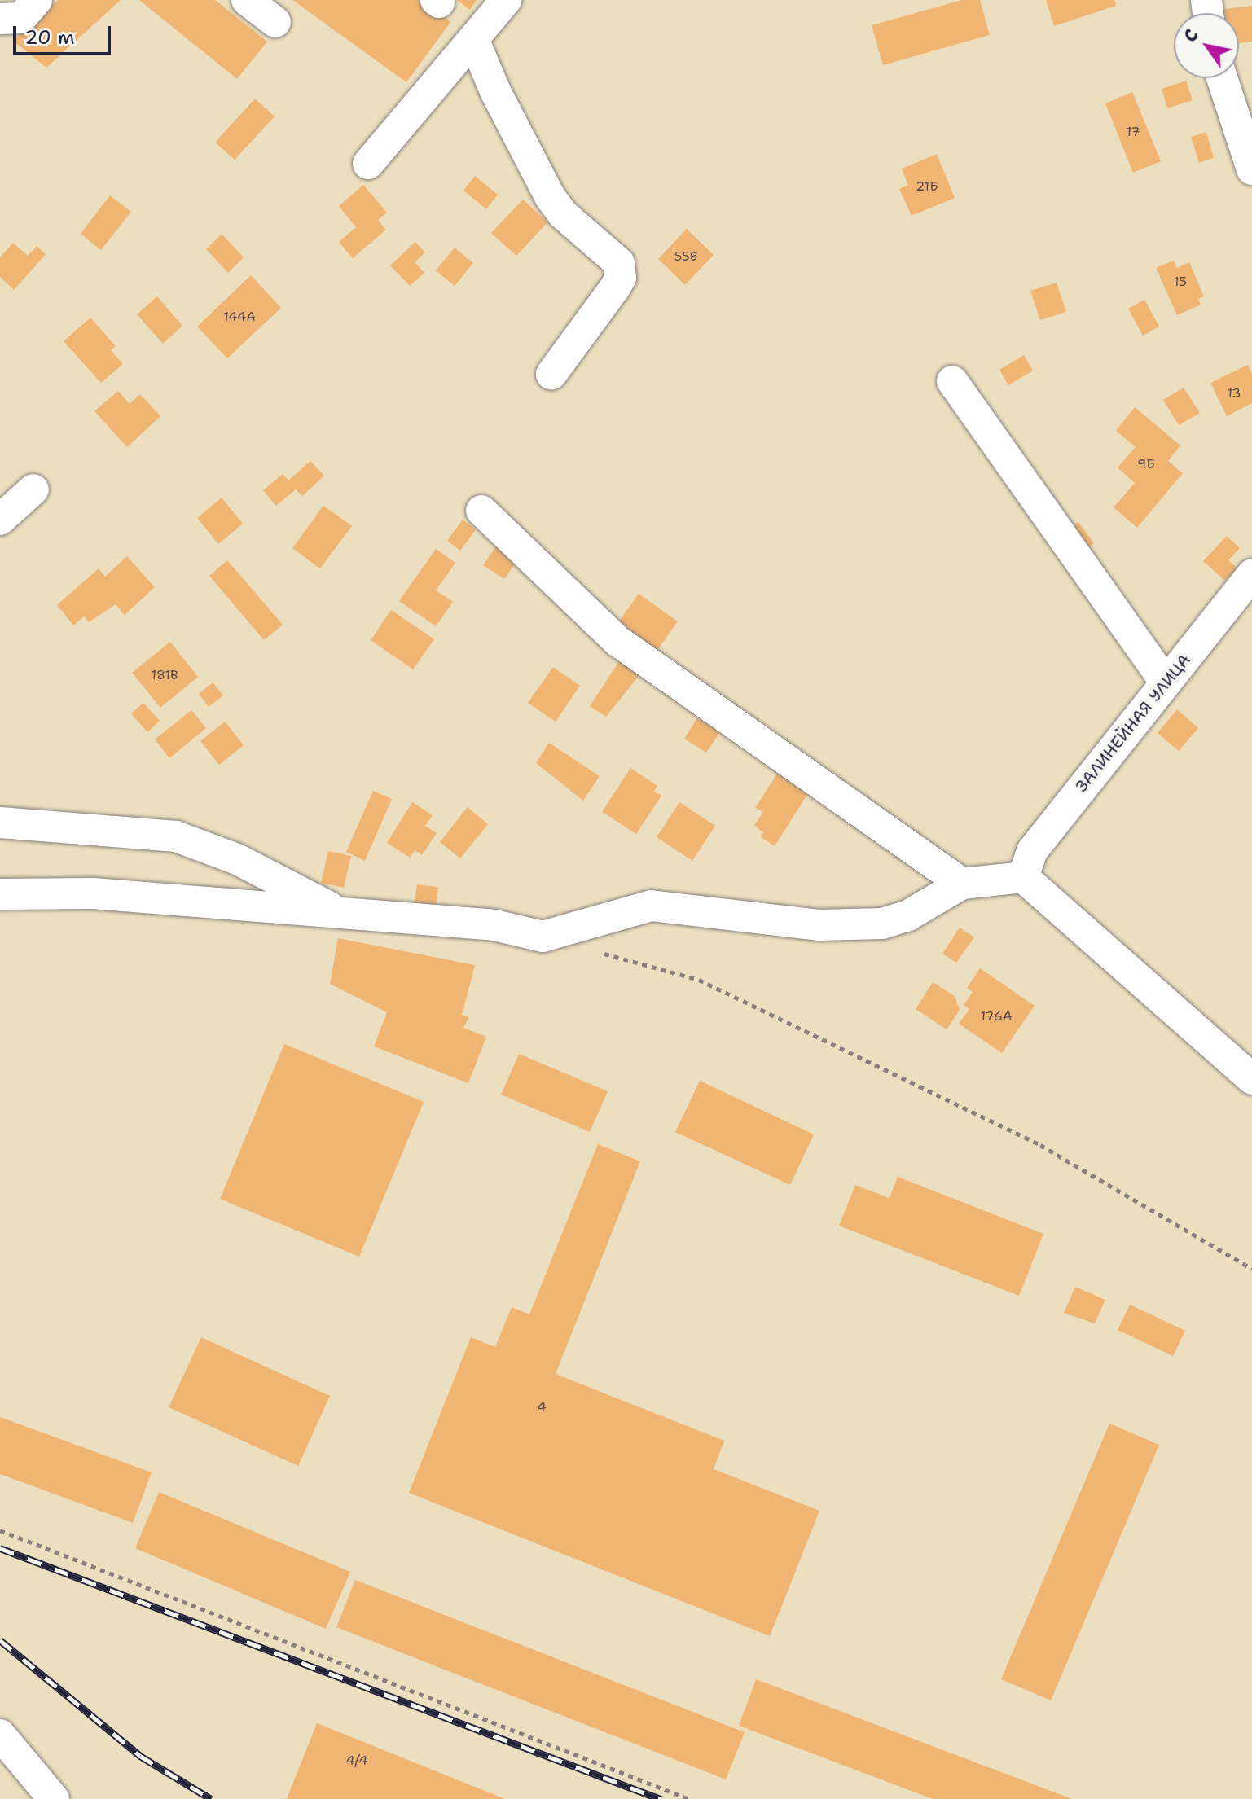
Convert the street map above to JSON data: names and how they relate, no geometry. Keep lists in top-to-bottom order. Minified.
{"streets":{"street":["ЗАЛИНЕЙНАЯ УЛИЦА"]},"house_numbers":["17","21Б","55В","15","144А","13","9Б","181В","176А","4","4/4"],"scale_bar":"20 m","north":"top left"}
